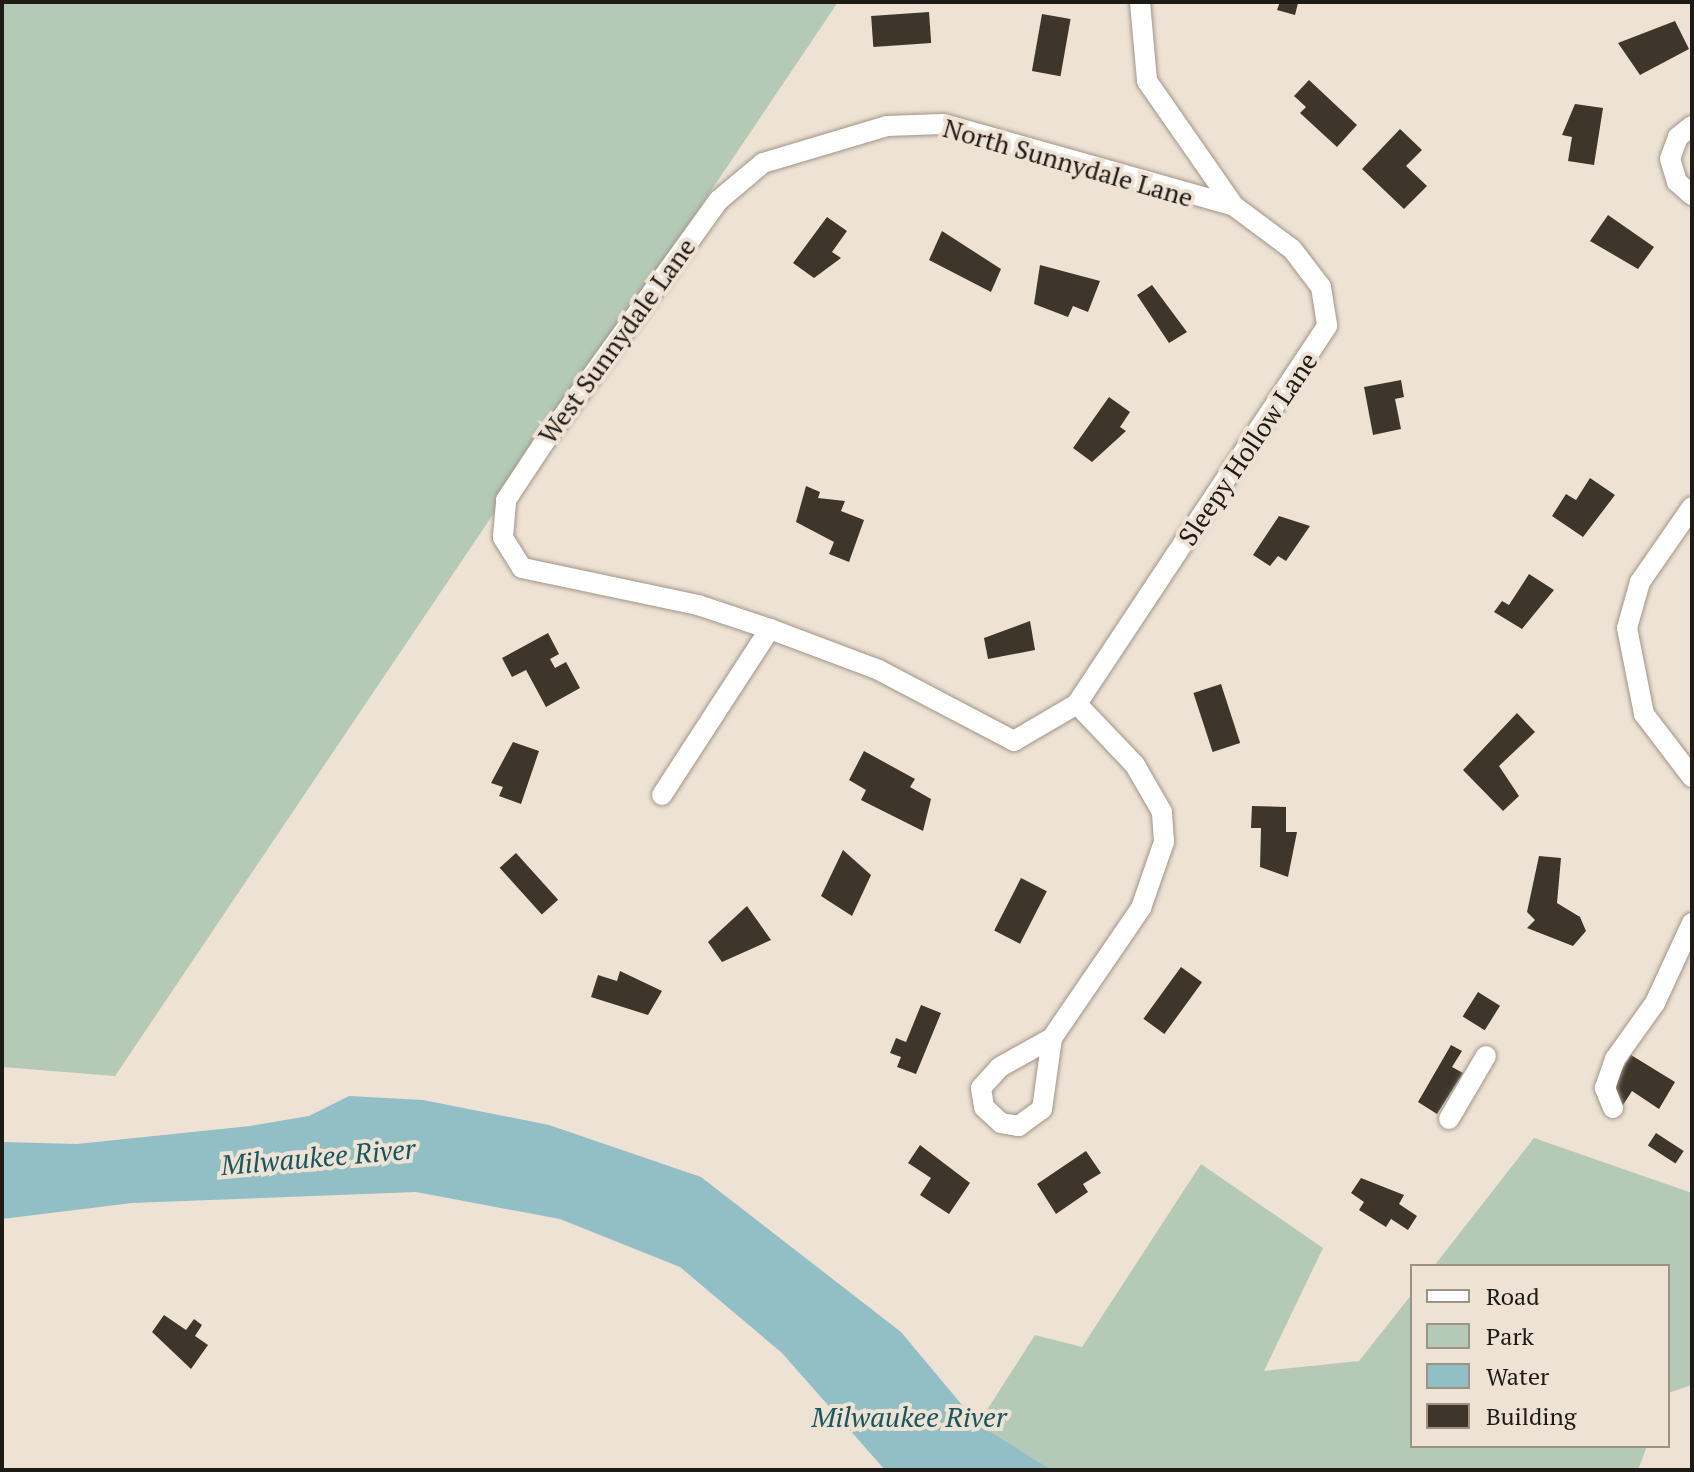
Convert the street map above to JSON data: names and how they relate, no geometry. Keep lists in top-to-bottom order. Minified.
{"streets":{"street":["North Sunnydale Lane","West Sunnydale Lane","Sleepy Hollow Lane"]},"crossings":[["North Sunnydale Lane","West Sunnydale Lane"],["North Sunnydale Lane","Sleepy Hollow Lane"]],"water":["Milwaukee River"],"legend":["Road","Park","Water","Building"]}
